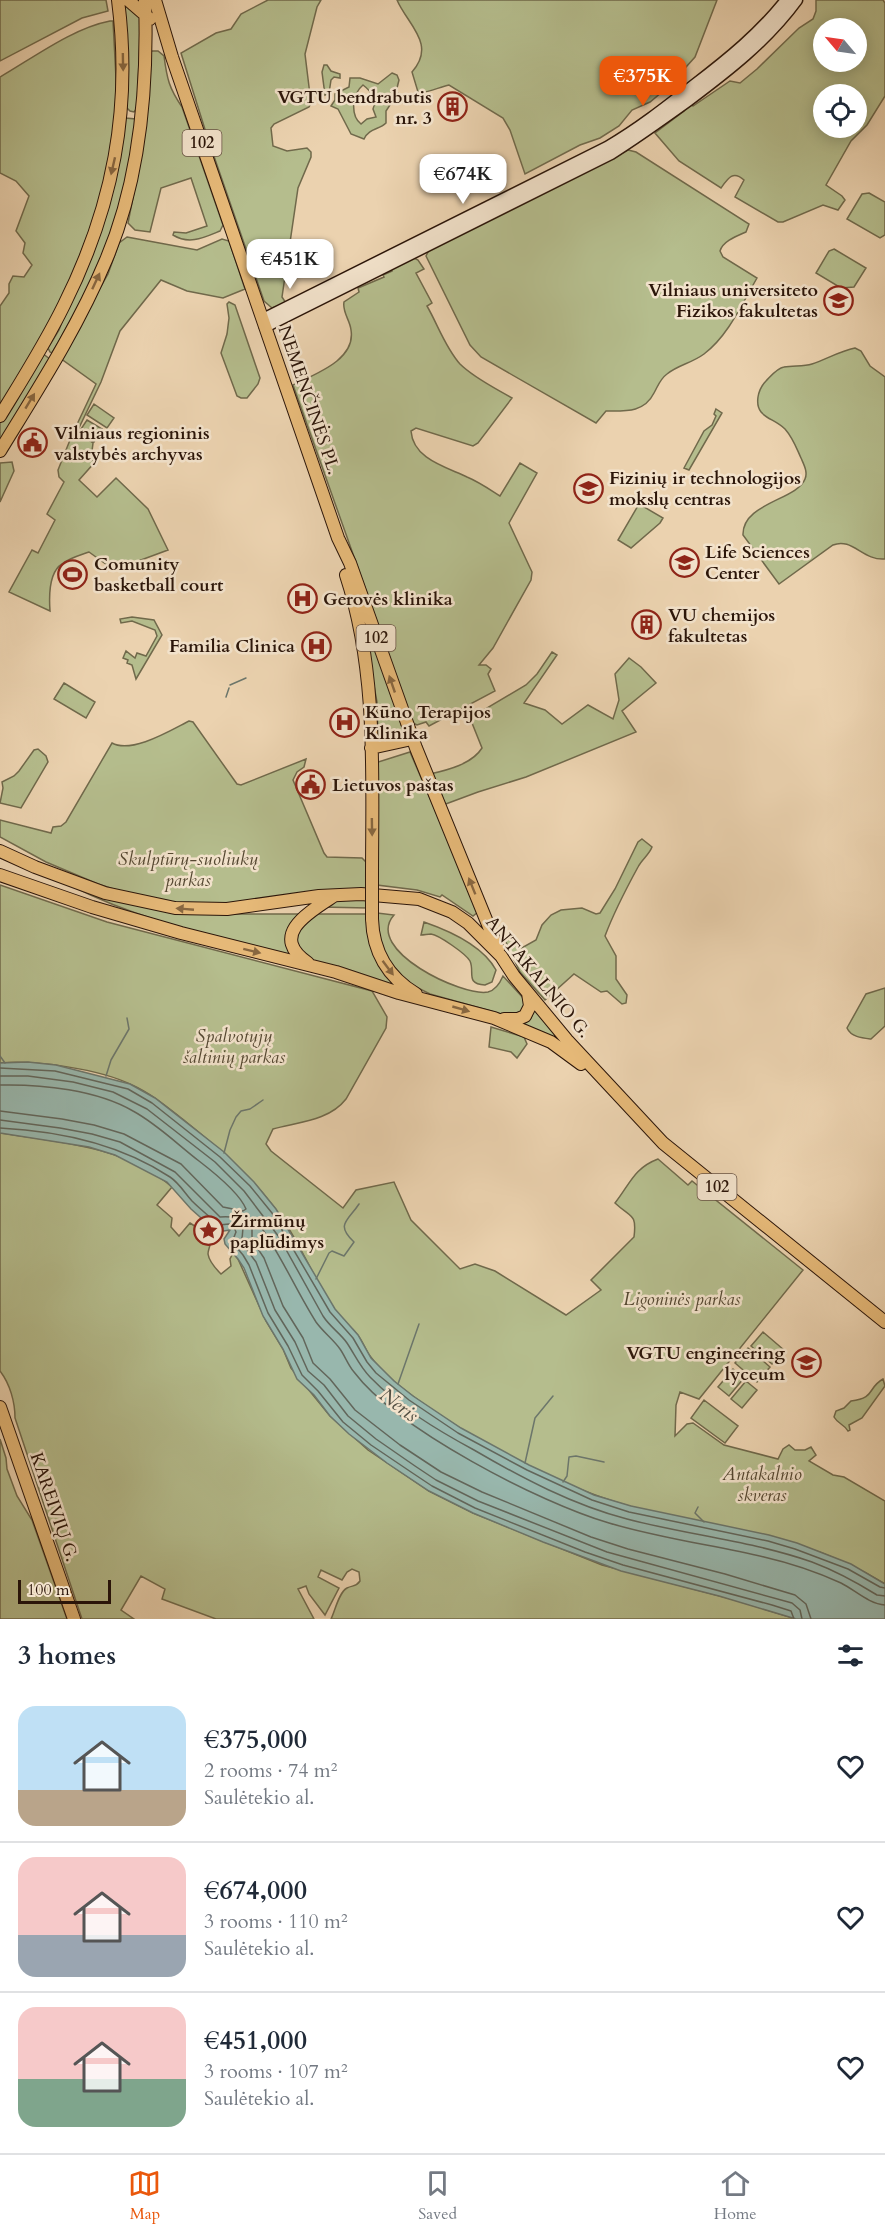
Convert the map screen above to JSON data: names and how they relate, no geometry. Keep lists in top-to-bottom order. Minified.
{"streets":{"main road":["102","NEMENČINĖS PL.","ANTAKALNIO G.","KAREIVIŲ G."]},"crossings":[["102","NEMENČINĖS PL."],["NEMENČINĖS PL.","ANTAKALNIO G."]],"water":["Neris"],"parks":["Skulptūrų-suoliukų parkas","Spalvotųjų šaltinių parkas","Ligoninės parkas","Antakalnio skveras"],"places":{"building":["VGTU bendrabutis nr. 3","VU chemijos fakultetas"],"school or university":["Vilniaus universiteto Fizikos fakultetas","Fizinių ir technologijos mokslų centras","Life Sciences Center","VGTU engineering lyceum"],"public building":["Vilniaus regioninis valstybės archyvas","Lietuvos paštas"],"sports":["Comunity basketball court"],"hospital":["Gerovės klinika","Familia Clinica","Kūno Terapijos Klinika"],"place":["Žirmūnų paplūdimys"]},"scale_bar":"100 m","north":"top left","page":{"price":["€375K","€674K","€451K"],"scale":"100 m","heading":"3 homes","list":[{"name":"€375,000","note":"2 rooms · 74 m² · Saulėtekio al."},{"name":"€674,000","note":"3 rooms · 110 m² · Saulėtekio al."},{"name":"€451,000","note":"3 rooms · 107 m² · Saulėtekio al."}],"tabs":["Map","Saved","Home"]}}
